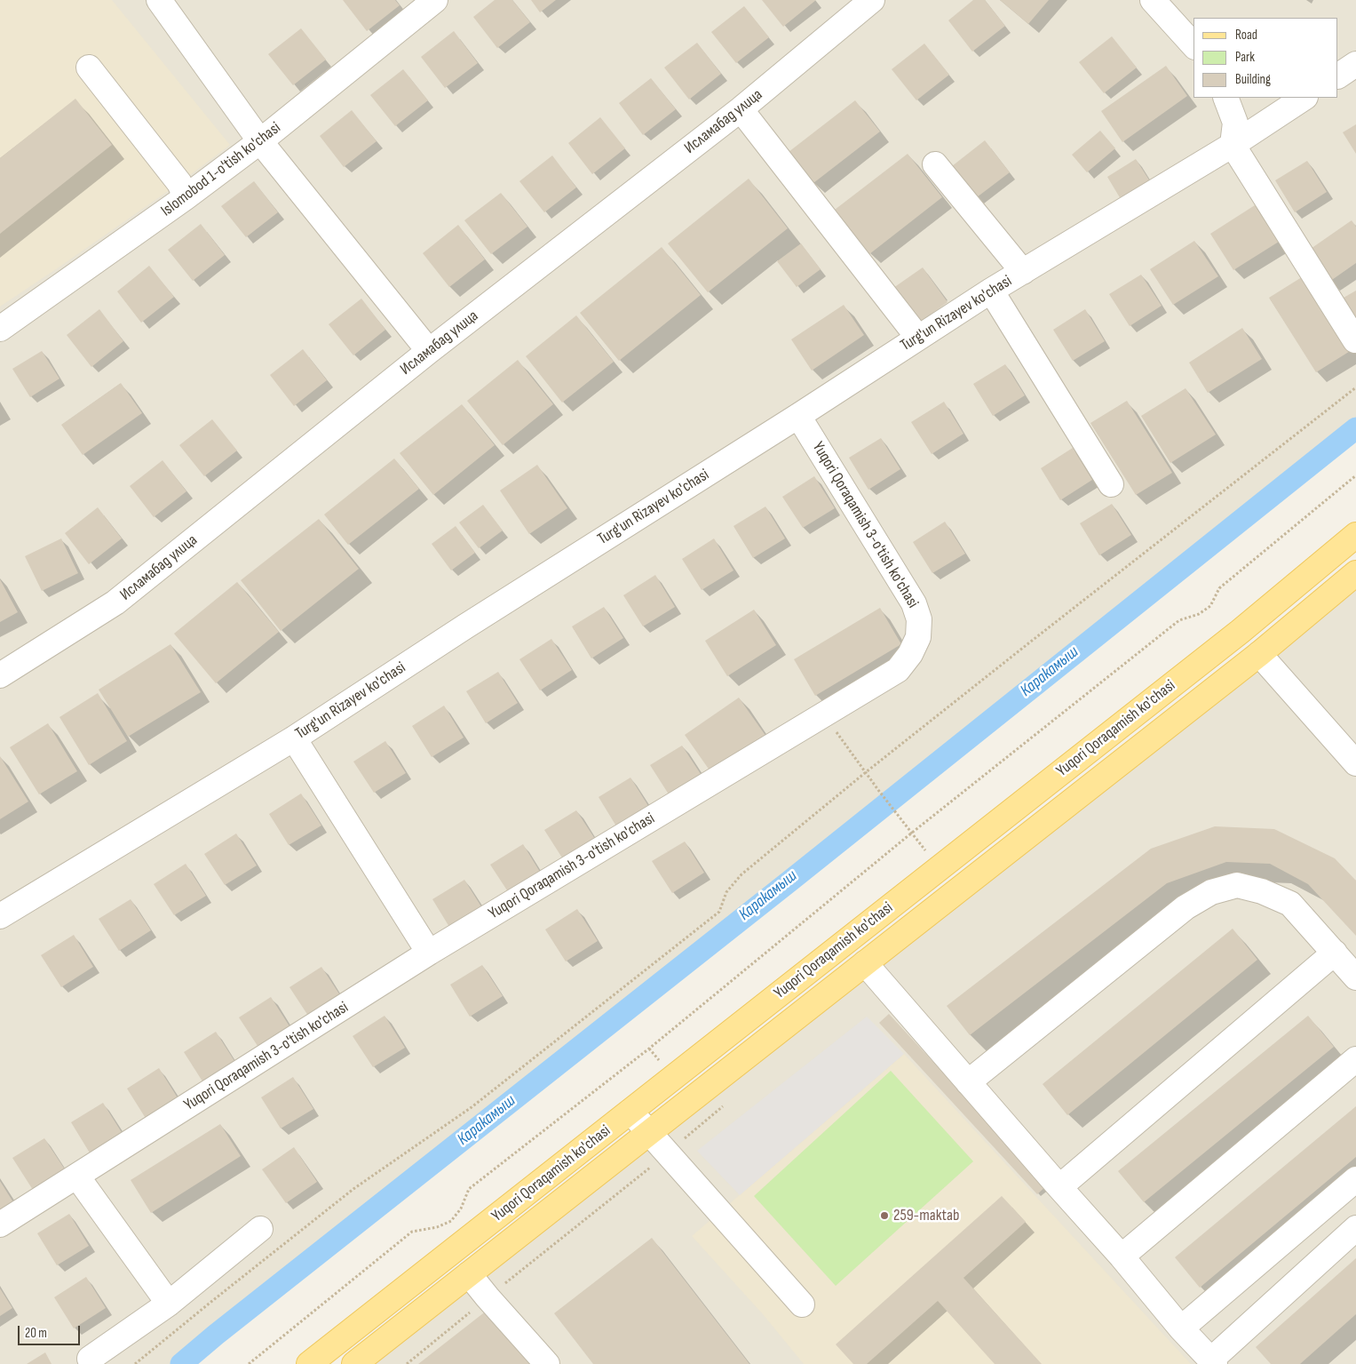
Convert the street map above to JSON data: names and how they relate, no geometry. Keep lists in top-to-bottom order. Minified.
{"streets":{"main road":["Yuqori Qoraqamish ko'chasi"],"street":["Исламабад улица","Islomobod 1-o'tish ko'chasi","Turg'un Rizayev ko'chasi","Yuqori Qoraqamish 3-o'tish ko'chasi"]},"crossings":[["Turg'un Rizayev ko'chasi","Yuqori Qoraqamish 3-o'tish ko'chasi"]],"water":["Каракамыш"],"places":["259-maktab"],"legend":["Road","Park","Building"],"scale_bar":"20 m"}
